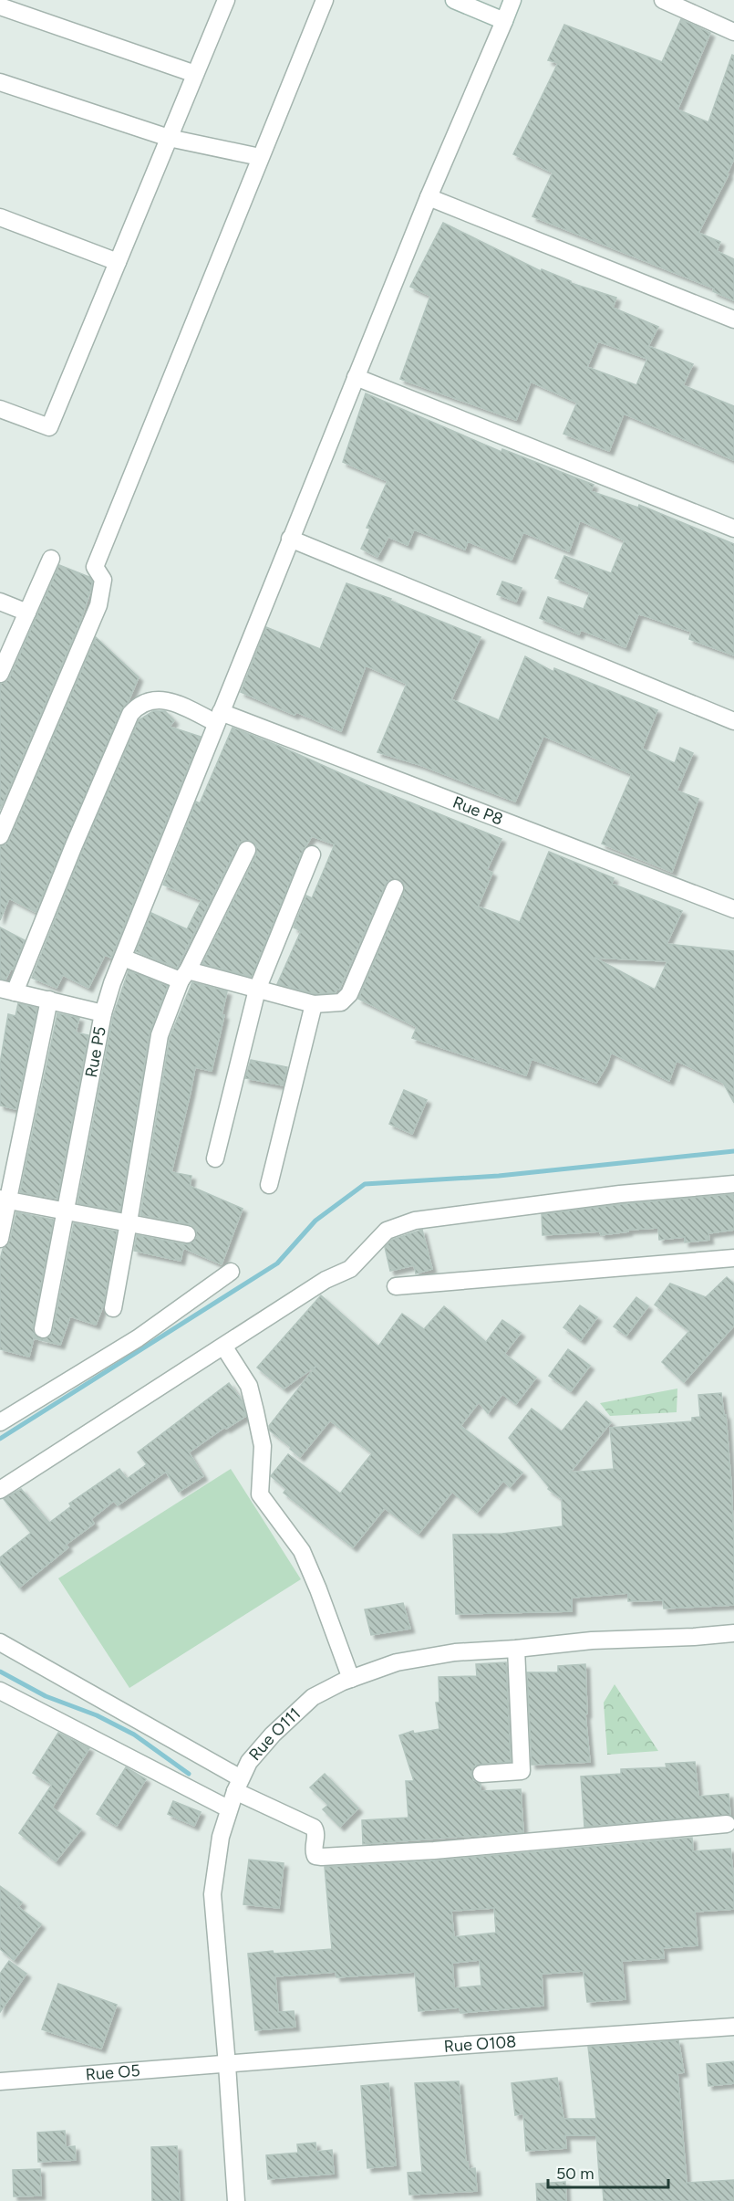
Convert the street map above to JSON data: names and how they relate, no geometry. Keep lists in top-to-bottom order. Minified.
{"streets":{"street":["Rue P8","Rue P5","Rue O111","Rue O108","Rue O5"]},"crossings":[["Rue P8","Rue P5"],["Rue O111","Rue O108"],["Rue O111","Rue O5"],["Rue O108","Rue O5"]],"scale_bar":"50 m"}
